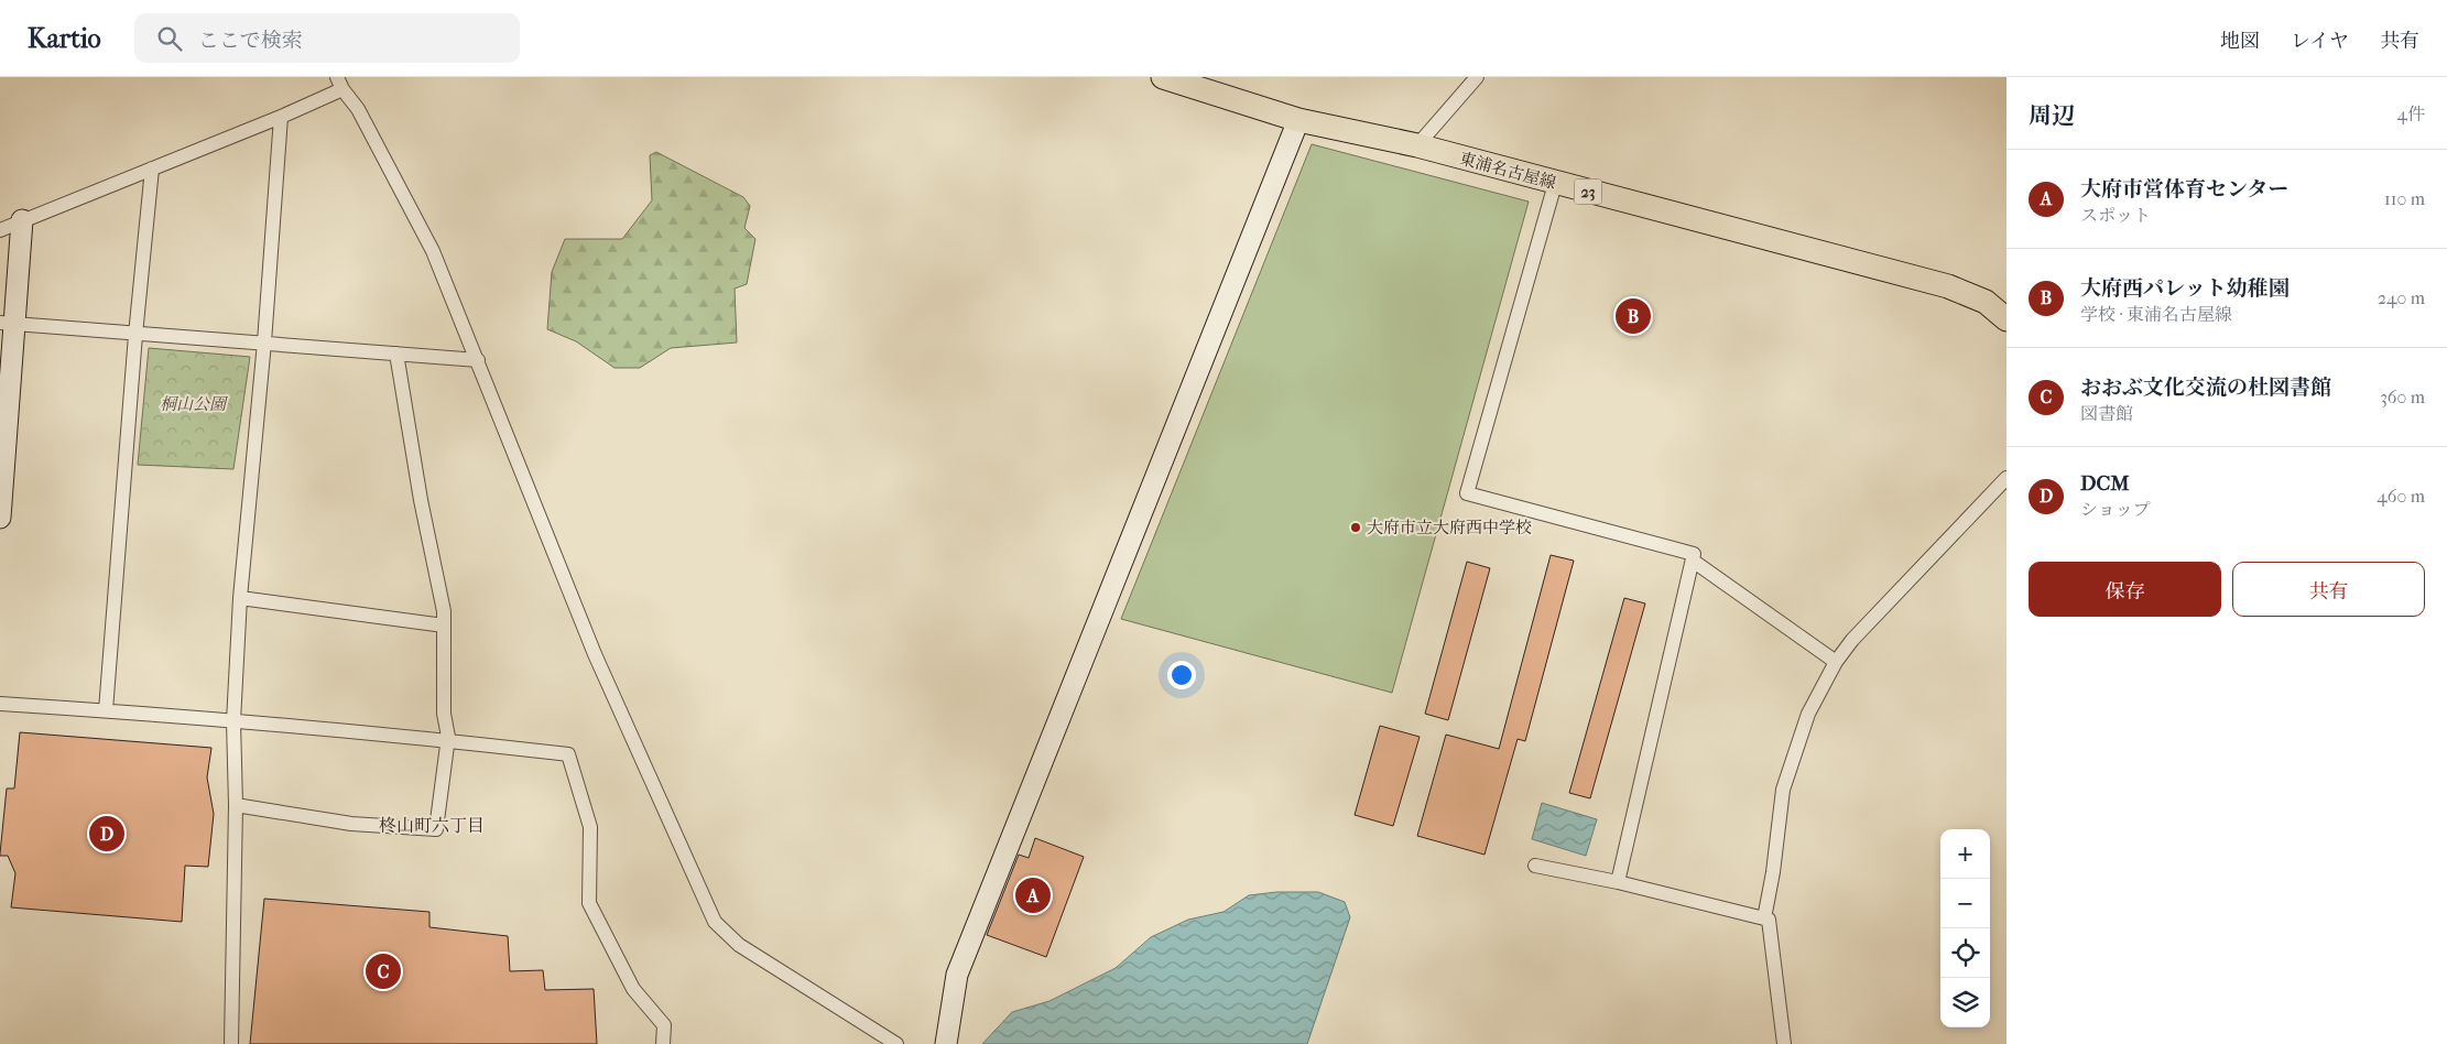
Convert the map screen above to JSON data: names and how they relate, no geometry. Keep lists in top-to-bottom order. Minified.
{"streets":{"main road":["東浦名古屋線","23"]},"districts":["柊山町六丁目"],"parks":["桐山公園"],"places":["大府市立大府西中学校"],"page":{"header":"Kartio","search":"ここで検索","nav":["地図","レイヤ","共有"],"heading":["周辺","4件"],"list":[{"mark":"A","name":"大府市営体育センター","note":"スポット","value":"110 m"},{"mark":"B","name":"大府西パレット幼稚園","note":"学校 · 東浦名古屋線","value":"240 m"},{"mark":"C","name":"おおぶ文化交流の杜図書館","note":"図書館","value":"360 m"},{"mark":"D","name":"DCM","note":"ショップ","value":"460 m"}],"pins":["B","D","A","C"],"buttons":["保存","共有"],"map_buttons":["+","−"]}}
